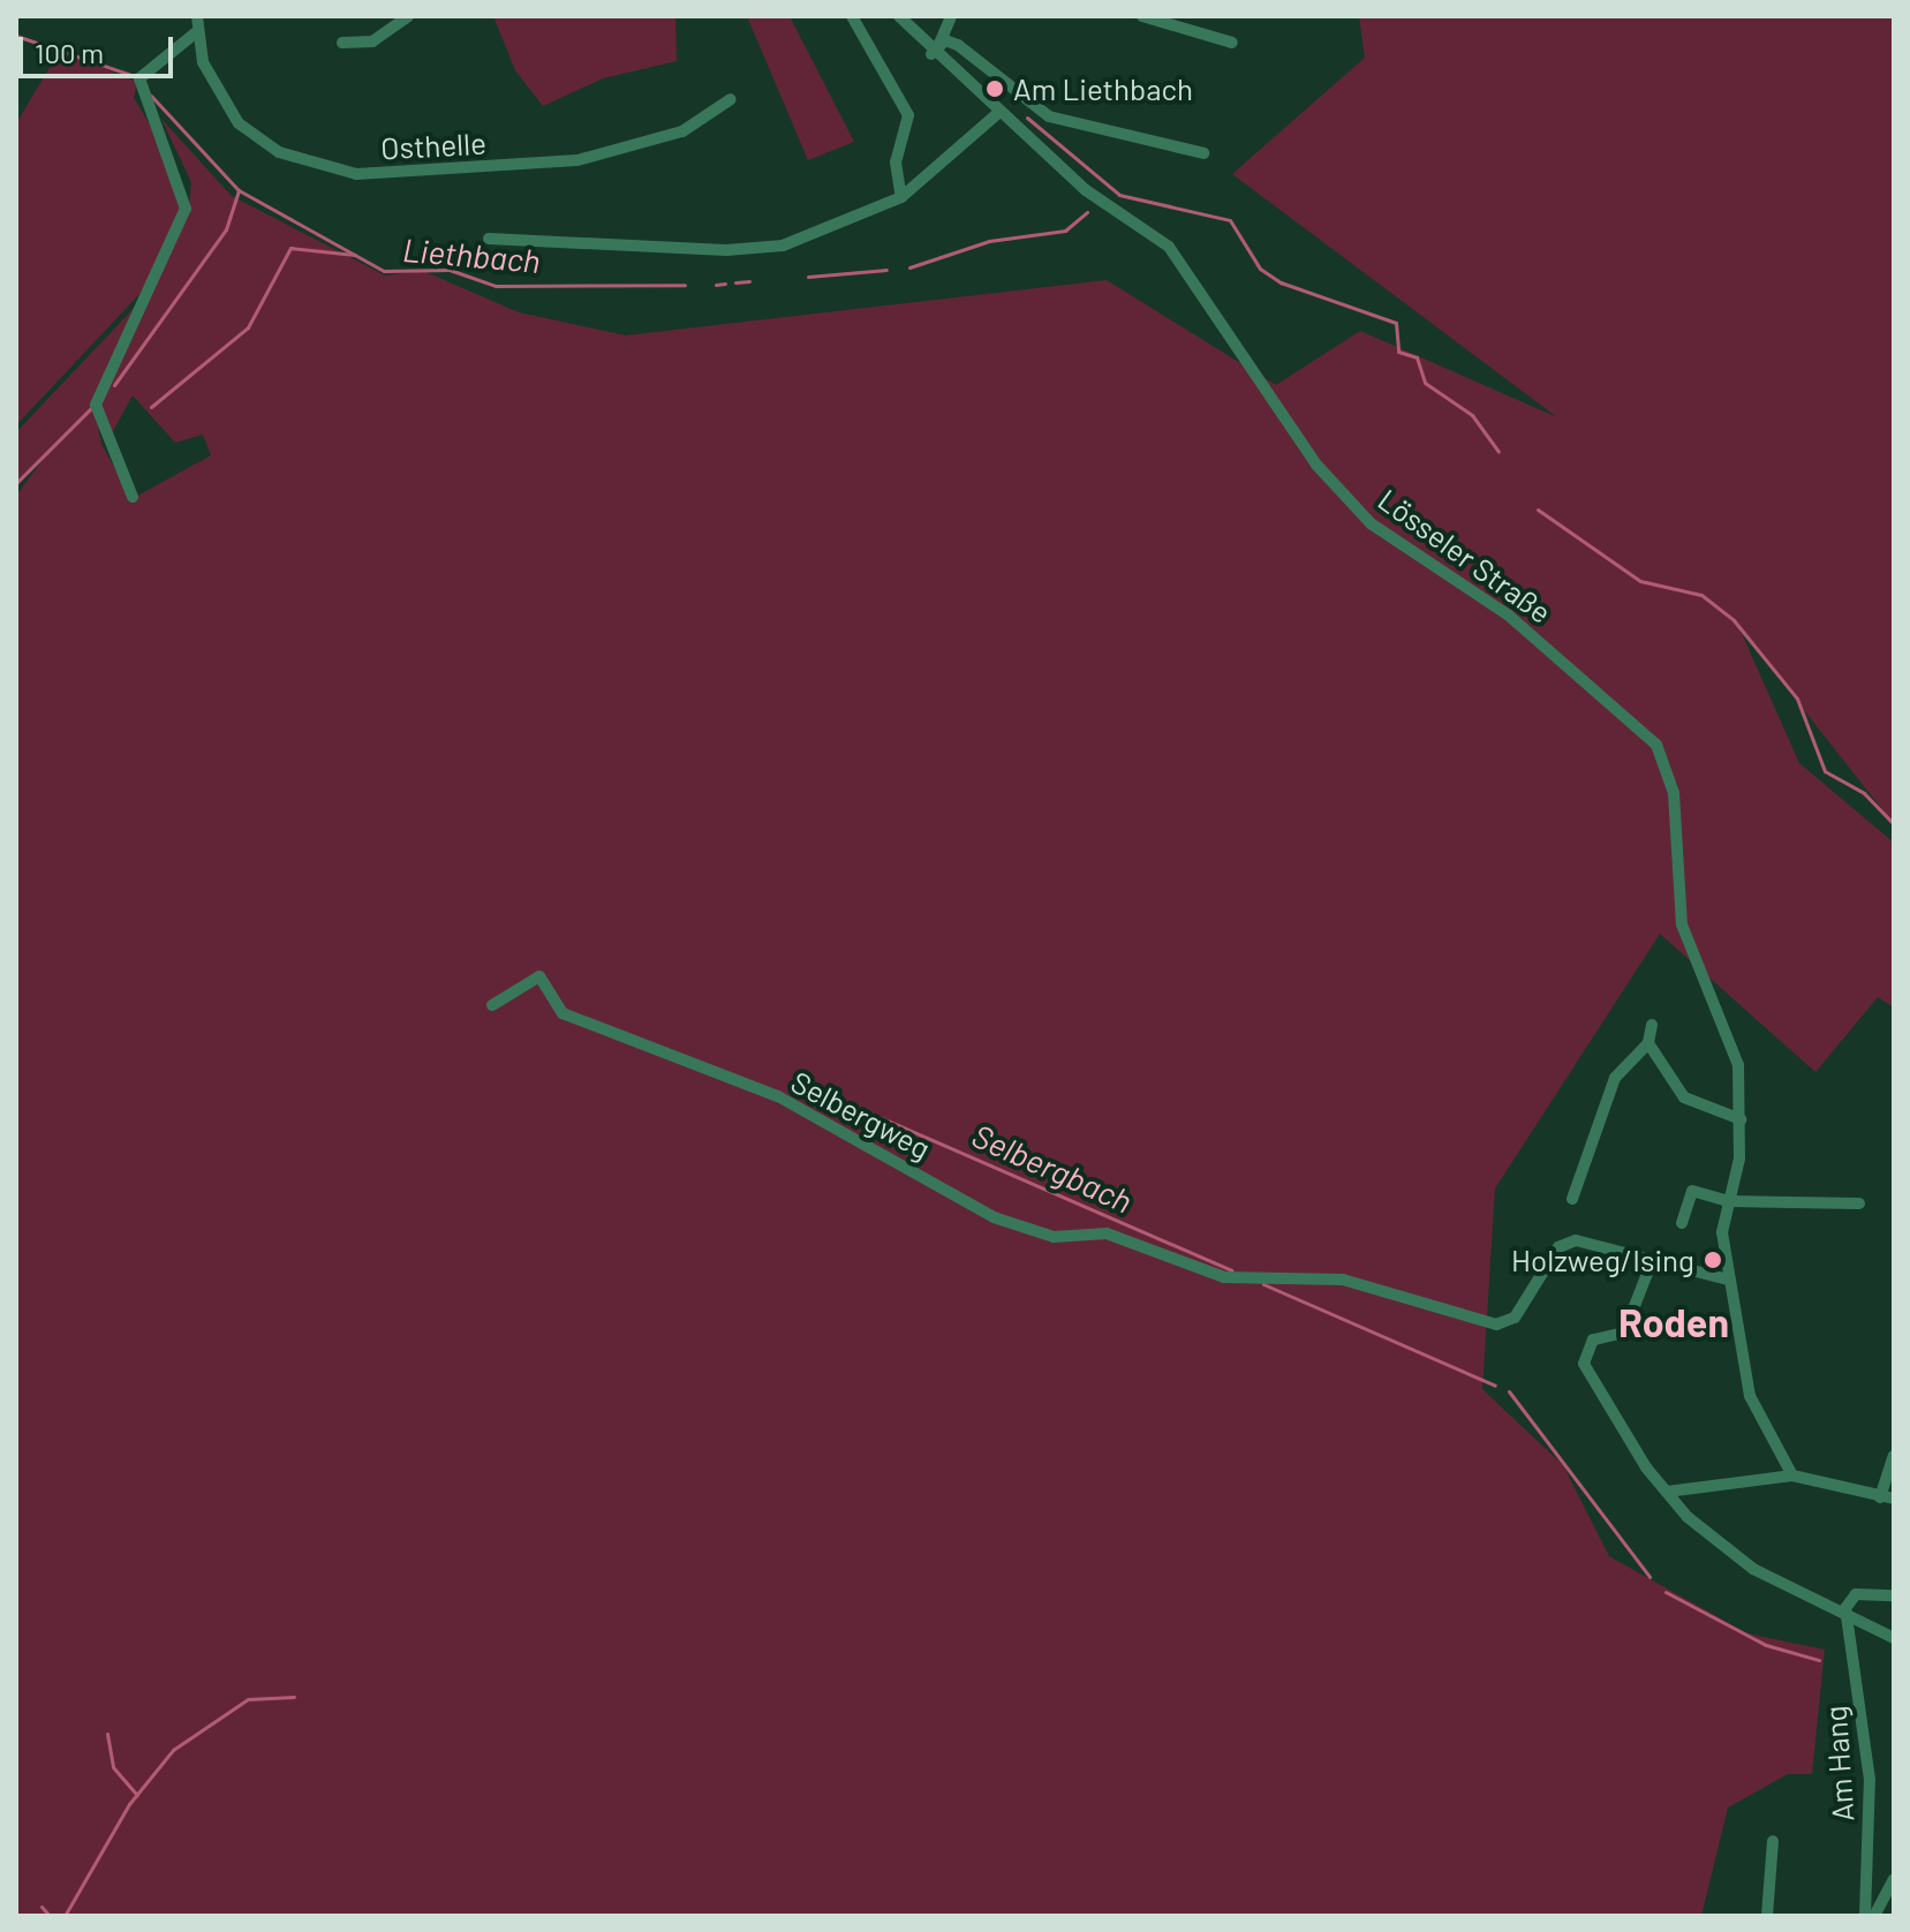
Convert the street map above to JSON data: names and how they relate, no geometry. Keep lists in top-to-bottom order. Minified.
{"streets":{"street":["Osthelle","Lösseler Straße","Selbergweg","Am Hang"]},"crossings":[["Lösseler Straße","Selbergweg"]],"districts":["Roden"],"water":["Liethbach","Selbergbach"],"places":["Am Liethbach","Holzweg/Ising"],"scale_bar":"100 m"}
